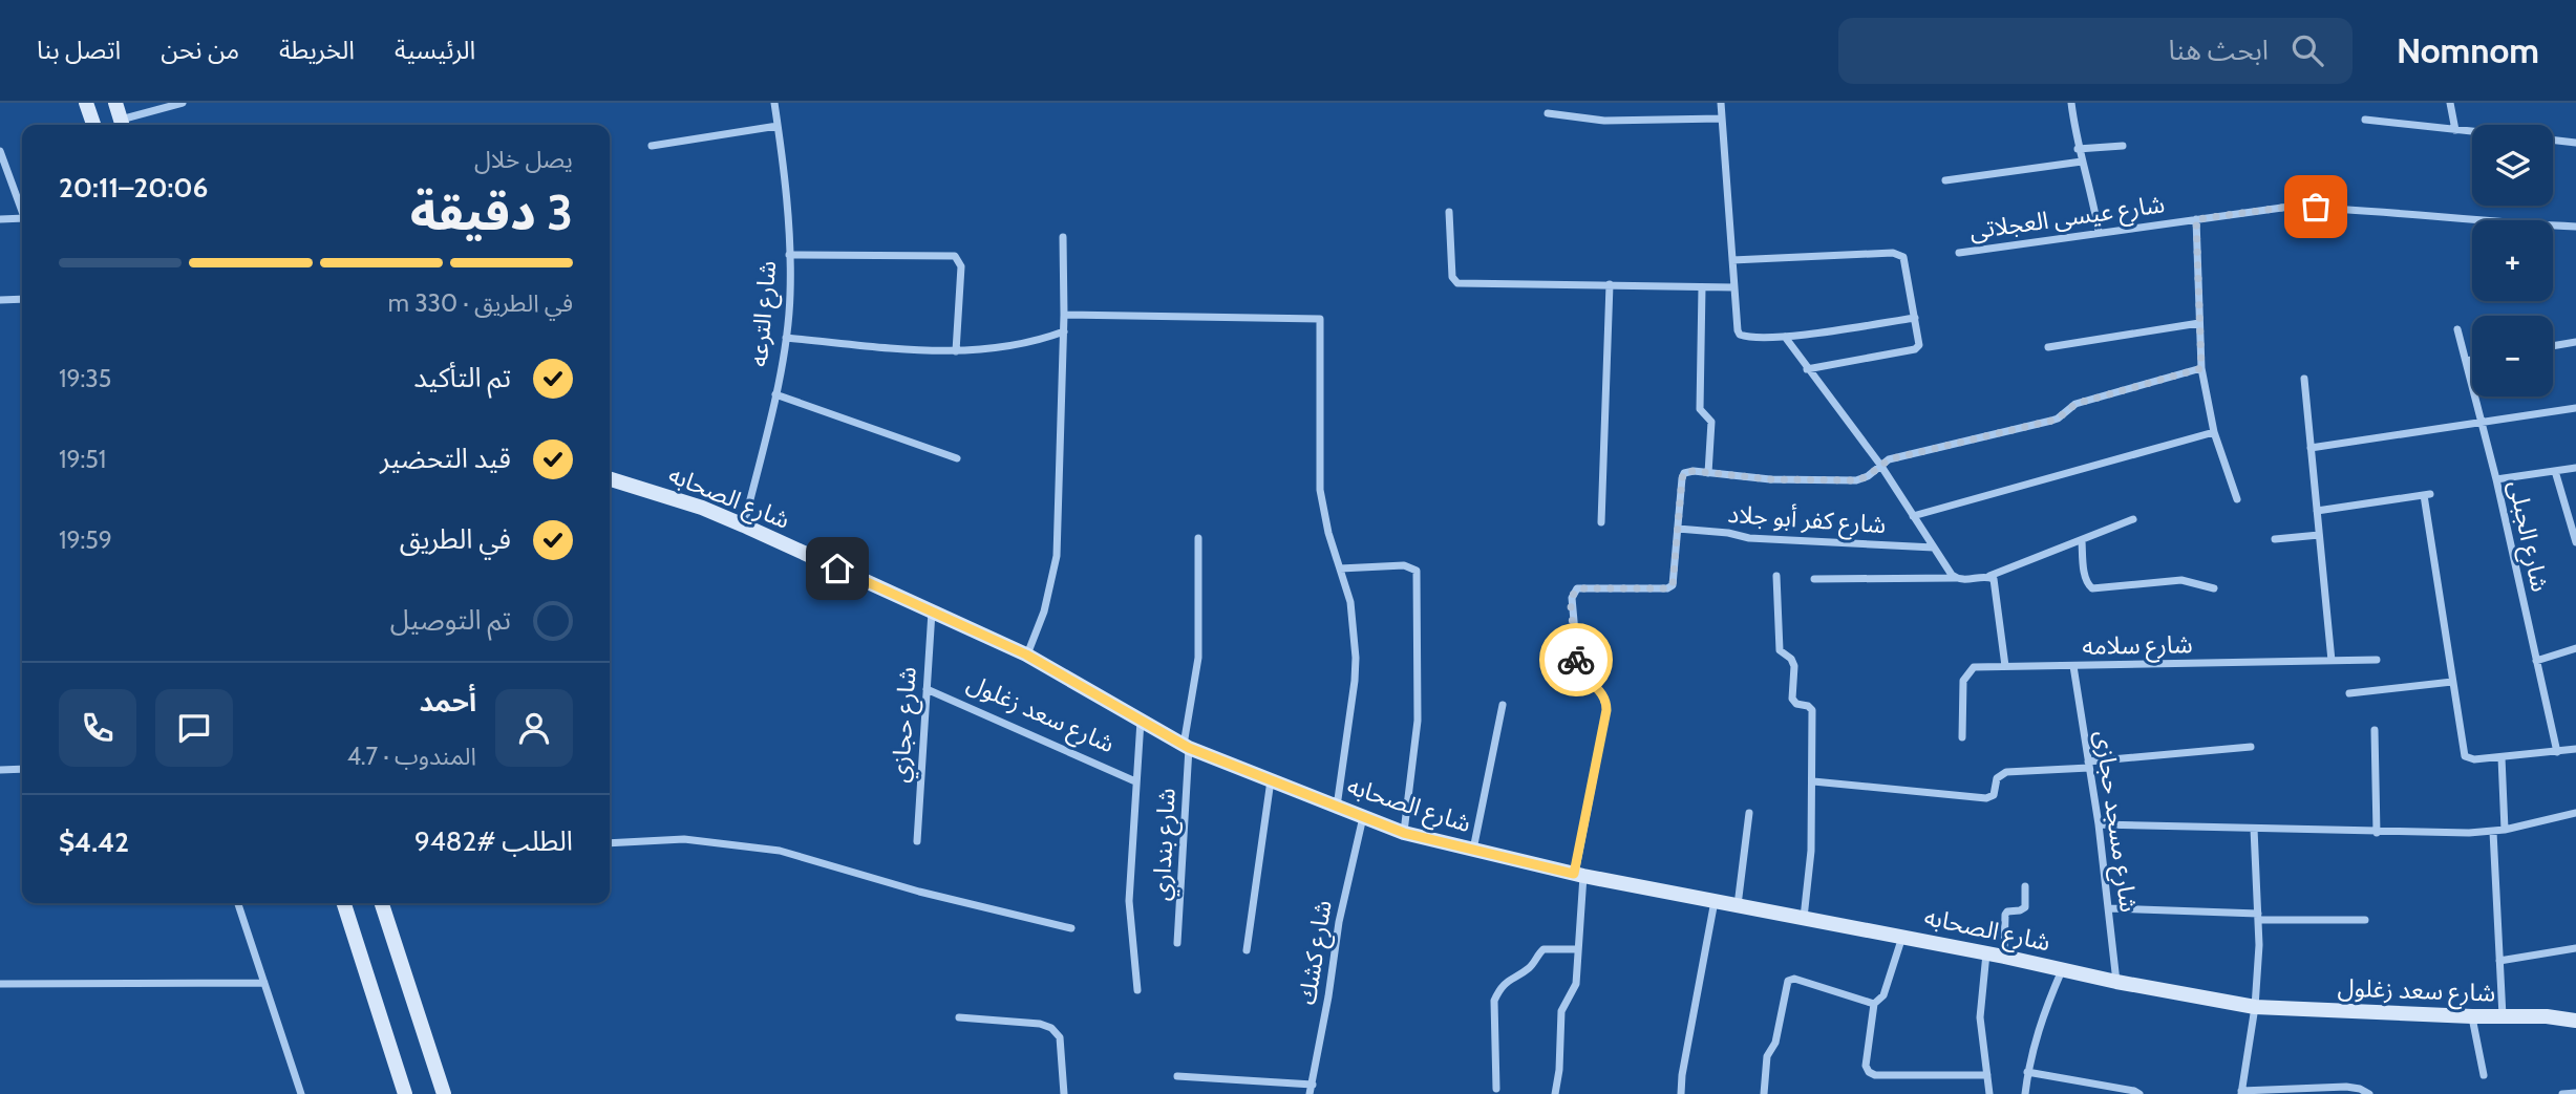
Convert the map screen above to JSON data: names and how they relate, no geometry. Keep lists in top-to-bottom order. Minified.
{"streets":{"street":["شارع عيسى العجلاتى","شارع الترعه","شارع الصحابه","شارع كفر أبو جلاد","شارع الجبلى","شارع سلامه","شارع سعد زغلول","شارع حجازي","شارع مسجد حجازى","شارع بنداري","شارع كشك"]},"crossings":[["شارع الترعه","شارع الصحابه"],["شارع الصحابه","شارع سعد زغلول"],["شارع الصحابه","شارع حجازي"],["شارع الصحابه","شارع مسجد حجازى"],["شارع الصحابه","شارع بنداري"],["شارع الصحابه","شارع كشك"],["شارع سلامه","شارع مسجد حجازى"],["شارع سعد زغلول","شارع حجازي"]],"page":{"header":"Nomnom","search":"ابحث هنا","nav":["الرئيسية","الخريطة","من نحن","اتصل بنا"],"map_buttons":["+","−"],"heading":["3 دقيقة","يصل خلال","20:06–20:11"],"panel":["أحمد","المندوب · 4.7","الطلب #9482","$4.42"],"bar":"في الطريق · 330 m","list":[["تم التأكيد","19:35"],["قيد التحضير","19:51"],["في الطريق","19:59"],"تم التوصيل"]}}
